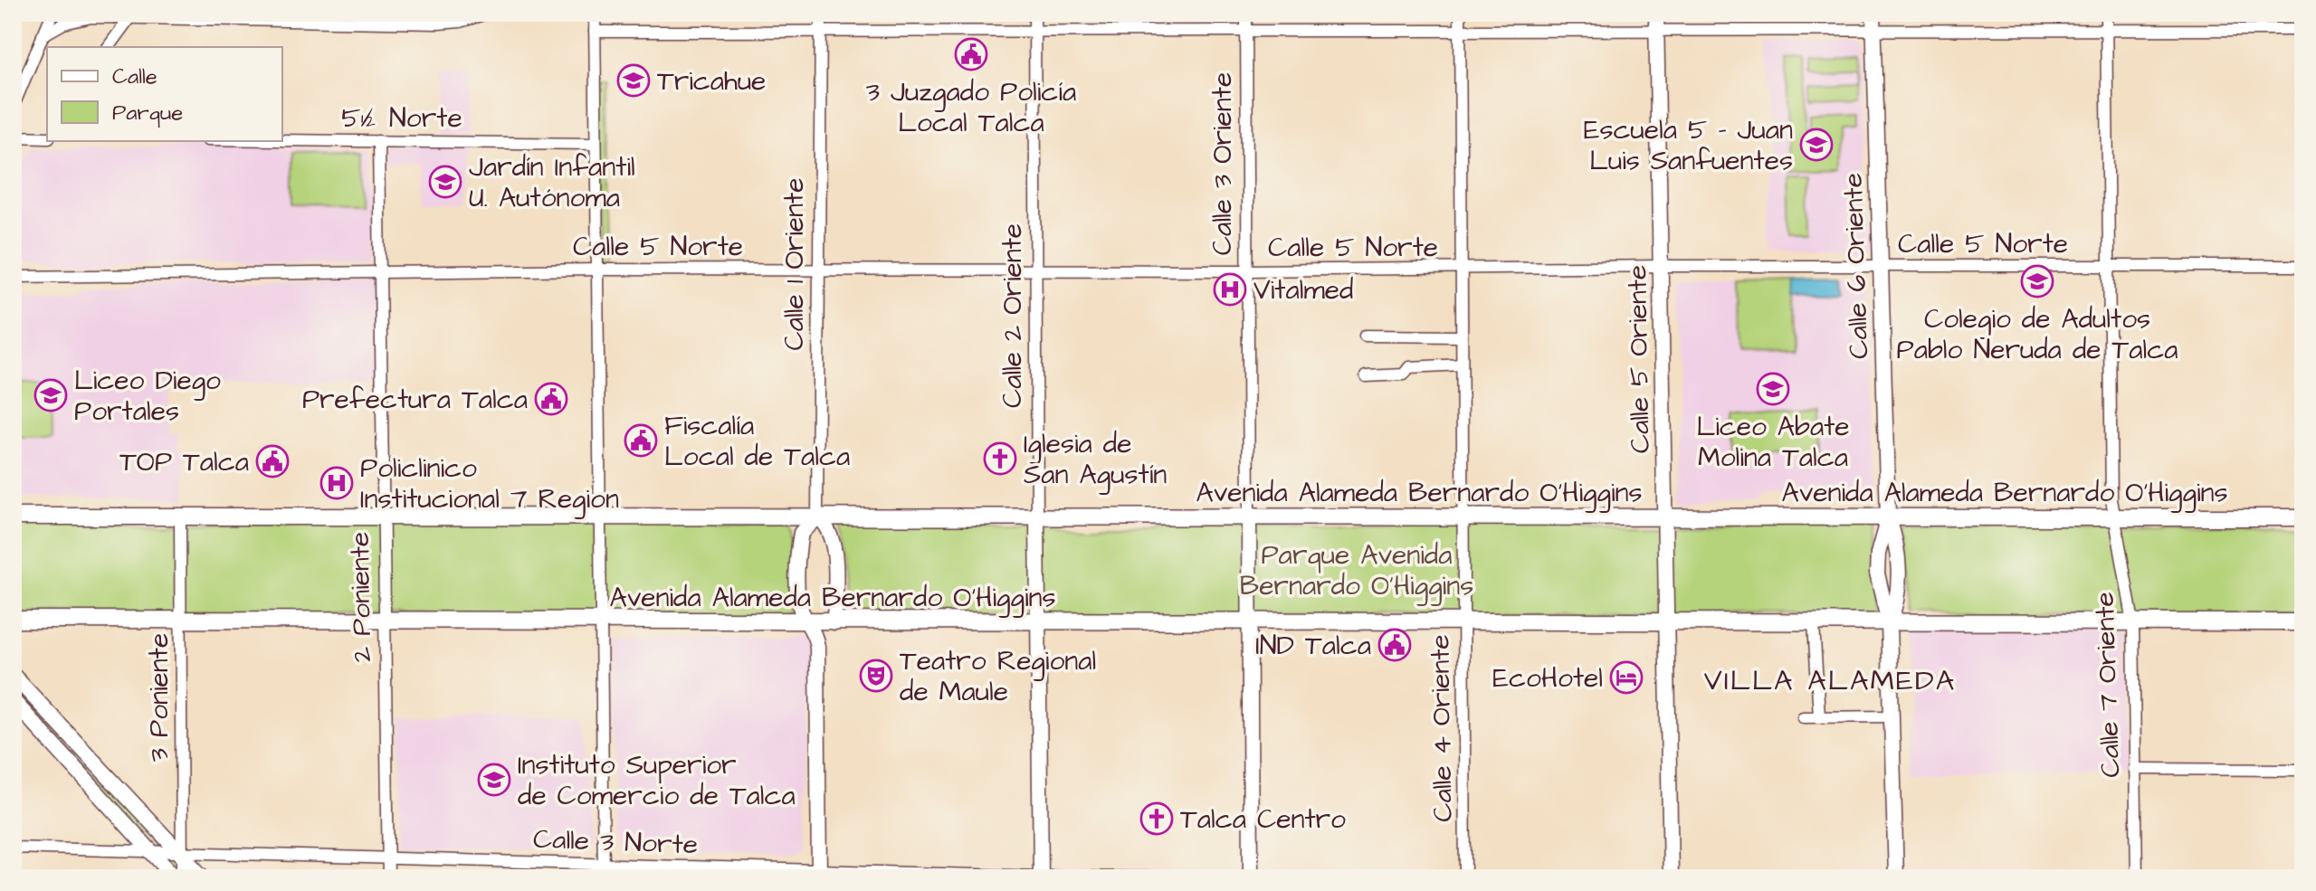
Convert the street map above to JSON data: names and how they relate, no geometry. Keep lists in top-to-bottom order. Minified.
{"streets":{"main road":["Calle 3 Oriente","Calle 6 Oriente","Calle 2 Oriente","Calle 5 Oriente","Avenida Alameda Bernardo O'Higgins"],"street":["5½ Norte","Calle 5 Norte","Calle 1 Oriente","2 Poniente","Calle 7 Oriente","3 Poniente","Calle 4 Oriente","Calle 3 Norte"]},"crossings":[["5½ Norte","2 Poniente"],["Calle 3 Oriente","Calle 5 Norte"],["Calle 3 Oriente","Avenida Alameda Bernardo O'Higgins"],["Calle 5 Norte","Calle 1 Oriente"],["Calle 5 Norte","Calle 6 Oriente"],["Calle 5 Norte","Calle 2 Oriente"],["Calle 5 Norte","Calle 5 Oriente"],["Calle 5 Norte","2 Poniente"],["Calle 5 Norte","Calle 7 Oriente"],["Calle 5 Norte","Calle 4 Oriente"],["Calle 1 Oriente","Avenida Alameda Bernardo O'Higgins"],["Calle 6 Oriente","Avenida Alameda Bernardo O'Higgins"],["Calle 2 Oriente","Avenida Alameda Bernardo O'Higgins"],["Calle 2 Oriente","Calle 3 Norte"],["Calle 5 Oriente","Avenida Alameda Bernardo O'Higgins"],["Avenida Alameda Bernardo O'Higgins","2 Poniente"],["Avenida Alameda Bernardo O'Higgins","Calle 7 Oriente"],["Avenida Alameda Bernardo O'Higgins","3 Poniente"],["Avenida Alameda Bernardo O'Higgins","Calle 4 Oriente"],["2 Poniente","Calle 3 Norte"],["3 Poniente","Calle 3 Norte"]],"districts":["VILLA ALAMEDA"],"parks":["Parque Avenida Bernardo O'Higgins"],"places":{"public building":["3 Juzgado Policía Local Talca","Prefectura Talca","Fiscalía Local de Talca","TOP Talca","IND Talca"],"school or university":["Tricahue","Escuela 5 - Juan Luis Sanfuentes","Jardín Infantil U. Autónoma","Colegio de Adultos Pablo Neruda de Talca","Liceo Abate Molina Talca","Liceo Diego Portales","Instituto Superior de Comercio de Talca"],"hospital":["Vitalmed","Policlinico Institucional 7 Region"],"church":["Iglesia de San Agustín","Talca Centro"],"theatre":["Teatro Regional de Maule"],"hotel":["EcoHotel"]},"legend":["Calle","Parque"]}
